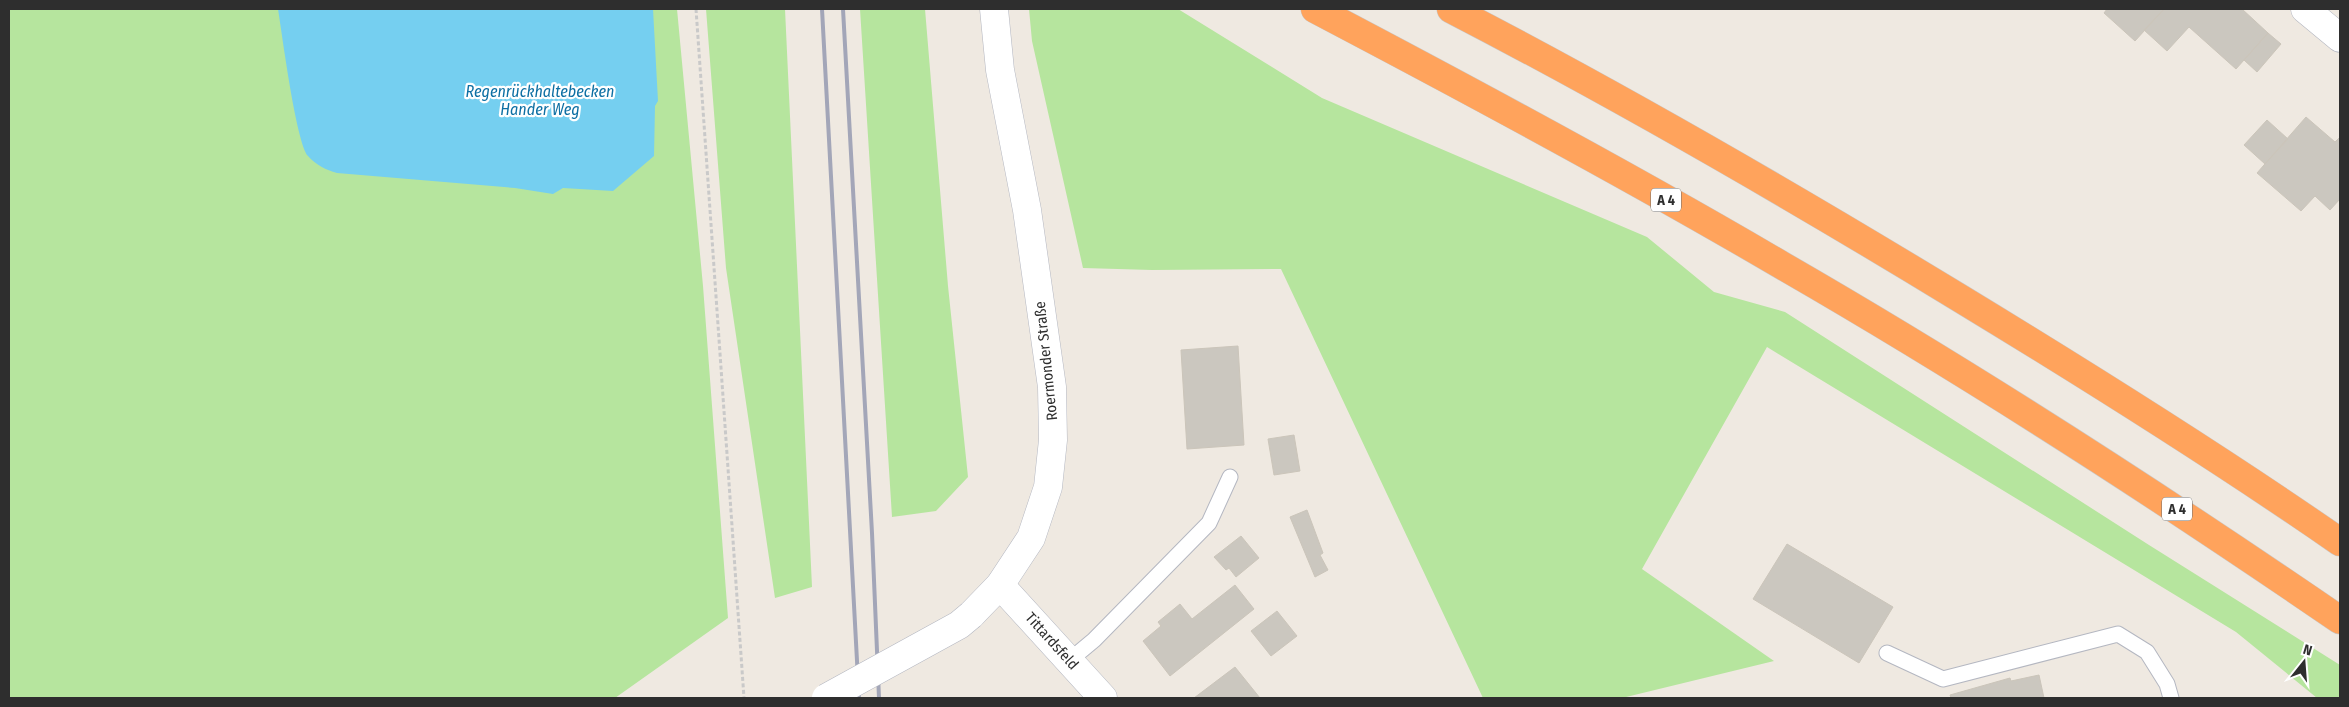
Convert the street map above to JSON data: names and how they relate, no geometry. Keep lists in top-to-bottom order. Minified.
{"streets":{"highway":["A 4"],"main road":["Roermonder Straße","Tittardsfeld"]},"crossings":[["Roermonder Straße","Tittardsfeld"]],"water":["Regenrückhaltebecken Hander Weg"],"north":"top"}
